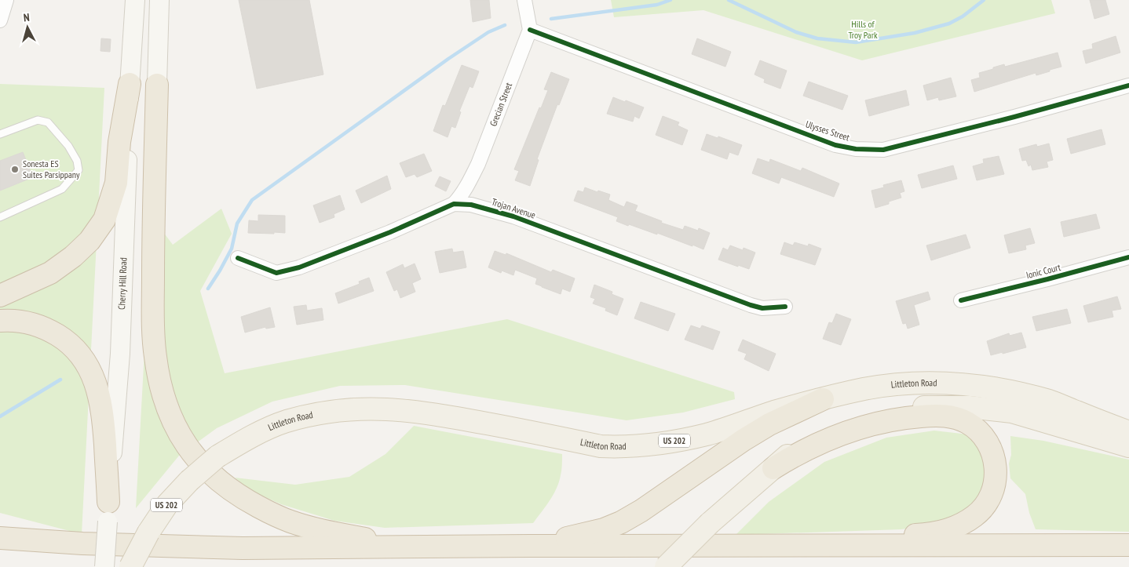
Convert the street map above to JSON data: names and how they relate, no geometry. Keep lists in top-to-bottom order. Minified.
{"streets":{"main road":["Cherry Hill Road","Littleton Road","US 202"],"street":["Grecian Street","Ulysses Street","Trojan Avenue","Ionic Court"]},"crossings":[["Grecian Street","Ulysses Street"],["Grecian Street","Trojan Avenue"]],"parks":["Hills of Troy Park"],"places":["Sonesta ES Suites Parsippany"],"north":"top"}
